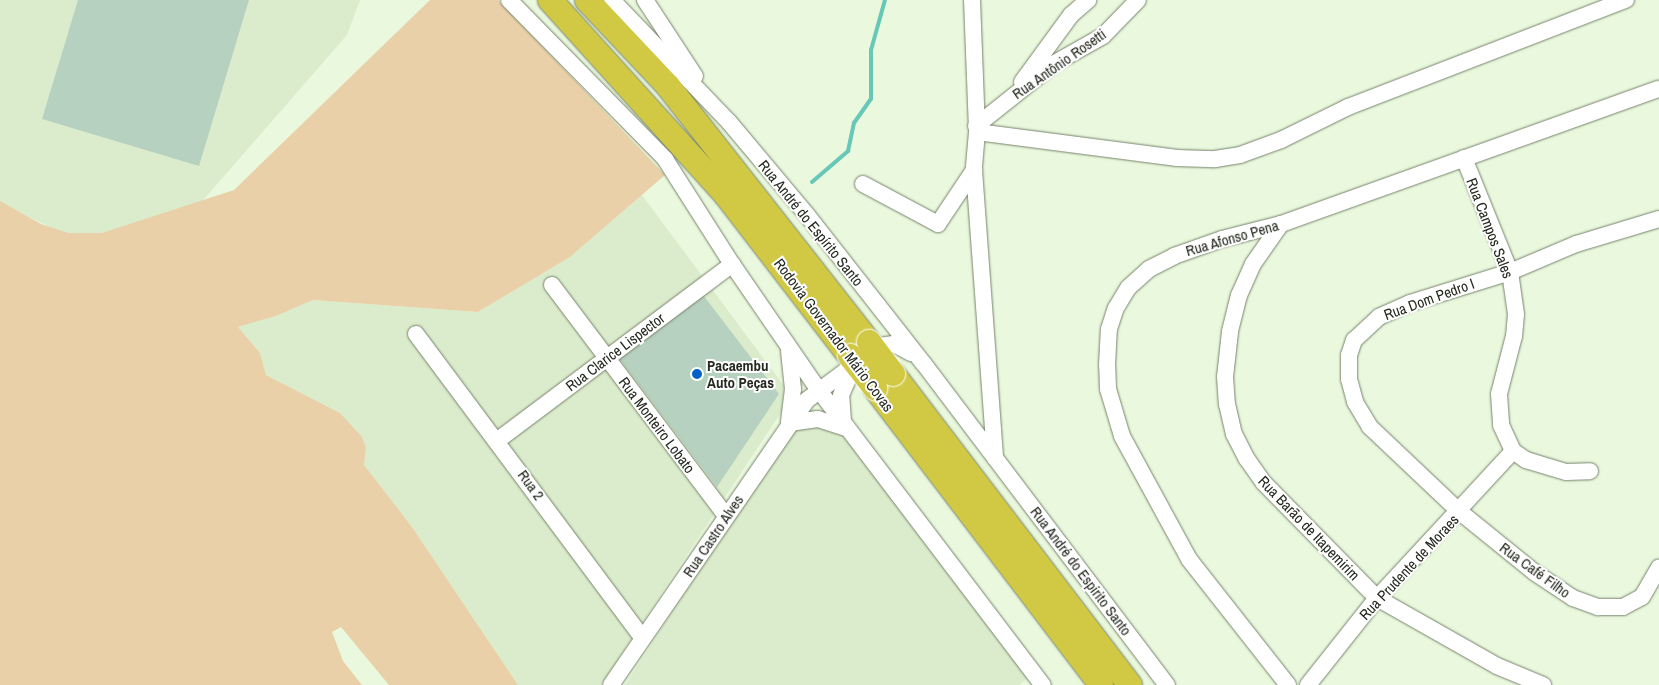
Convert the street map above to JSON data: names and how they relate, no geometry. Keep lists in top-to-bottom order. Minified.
{"streets":{"highway":["Rodovia Governador Mário Covas"],"street":["Rua Antônio Rosetti","Rua André do Espírito Santo","Rua Campos Sales","Rua Afonso Pena","Rua Dom Pedro I","Rua Clarice Lispector","Rua Monteiro Lobato","Rua 2","Rua Barão de Itapemirim","Rua Castro Alves","Rua Prudente de Moraes","Rua Café Filho"]},"crossings":[["Rua André do Espírito Santo","Rua Castro Alves"],["Rua Campos Sales","Rua Afonso Pena"],["Rua Campos Sales","Rua Dom Pedro I"],["Rua Campos Sales","Rua Prudente de Moraes"],["Rua Afonso Pena","Rua Barão de Itapemirim"],["Rua Dom Pedro I","Rua Prudente de Moraes"],["Rua Dom Pedro I","Rua Café Filho"],["Rodovia Governador Mário Covas","Rua Castro Alves"],["Rua Clarice Lispector","Rua Monteiro Lobato"],["Rua Clarice Lispector","Rua 2"],["Rua Monteiro Lobato","Rua Castro Alves"],["Rua 2","Rua Castro Alves"],["Rua Barão de Itapemirim","Rua Prudente de Moraes"],["Rua Prudente de Moraes","Rua Café Filho"]],"places":["Pacaembu Auto Peças"]}
